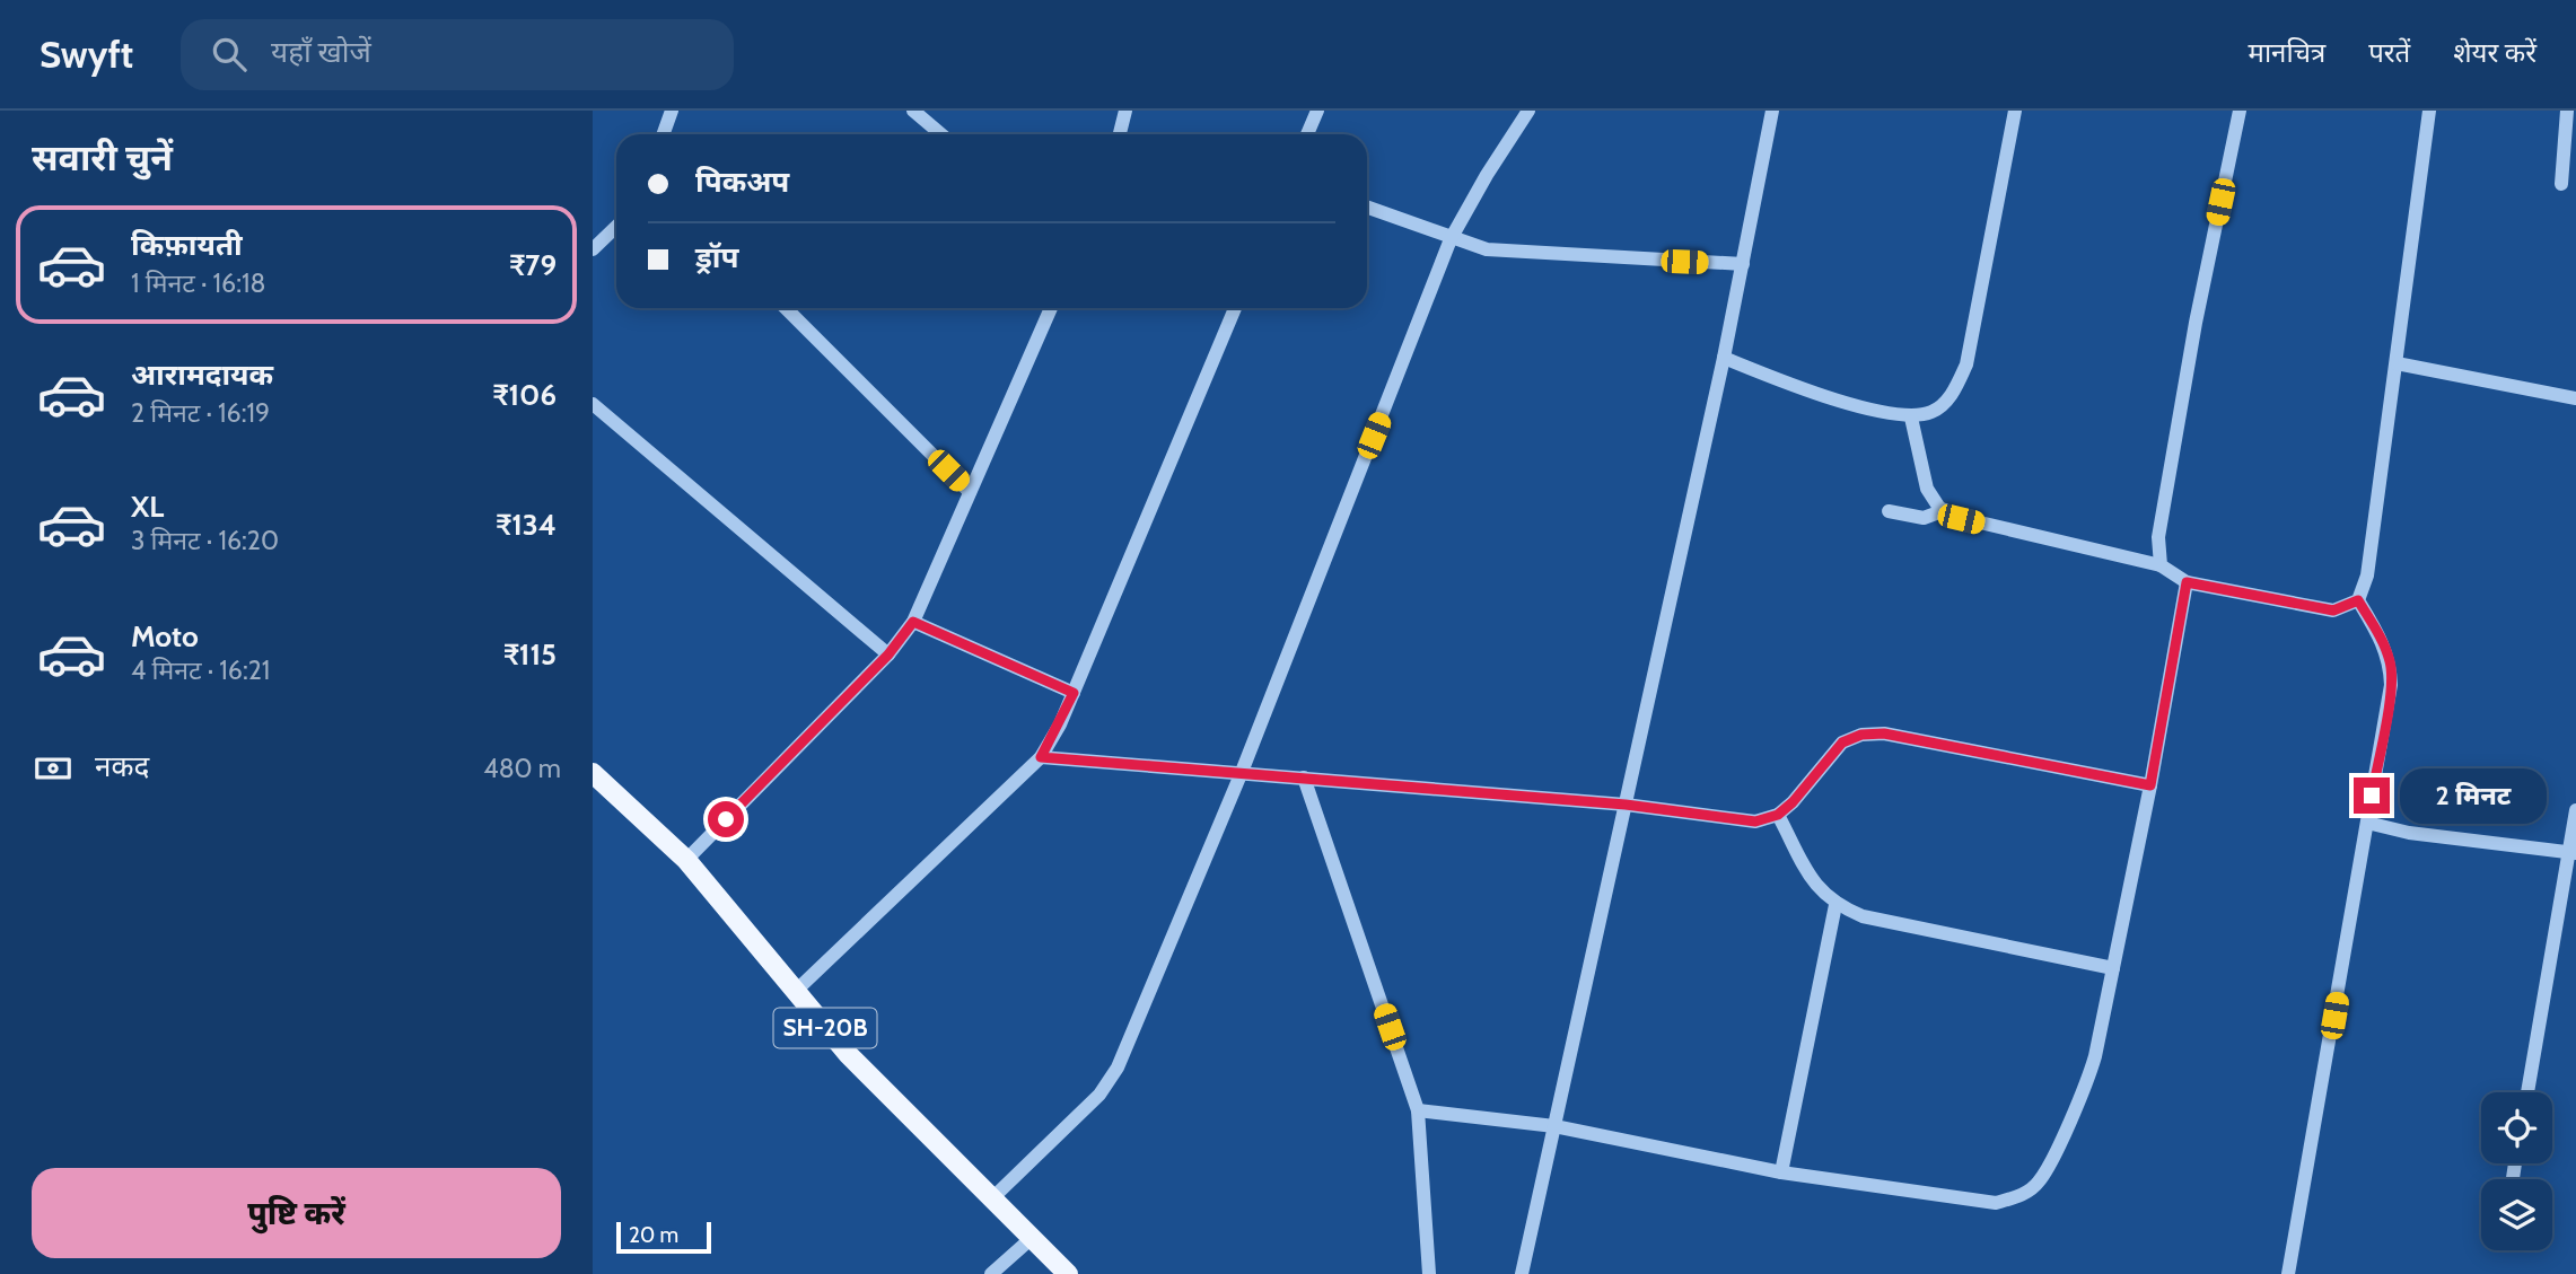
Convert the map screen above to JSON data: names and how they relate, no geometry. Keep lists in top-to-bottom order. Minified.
{"streets":{"main road":["SH-20B"]},"scale_bar":"20 m","page":{"header":"Swyft","search":"यहाँ खोजें","nav":["मानचित्र","परतें","शेयर करें"],"heading":"सवारी चुनें","banner":["पिकअप","ड्रॉप"],"list":[{"name":"किफ़ायती","note":"1 मिनट · 16:18","value":"₹79"},{"name":"आरामदायक","note":"2 मिनट · 16:19","value":"₹106"},{"name":"XL","note":"3 मिनट · 16:20","value":"₹134"},{"name":"Moto","note":"4 मिनट · 16:21","value":"₹115"}],"pay":["नकद","480 m"],"bubble":"2 मिनट","buttons":"पुष्टि करें","scale":"20 m"}}
